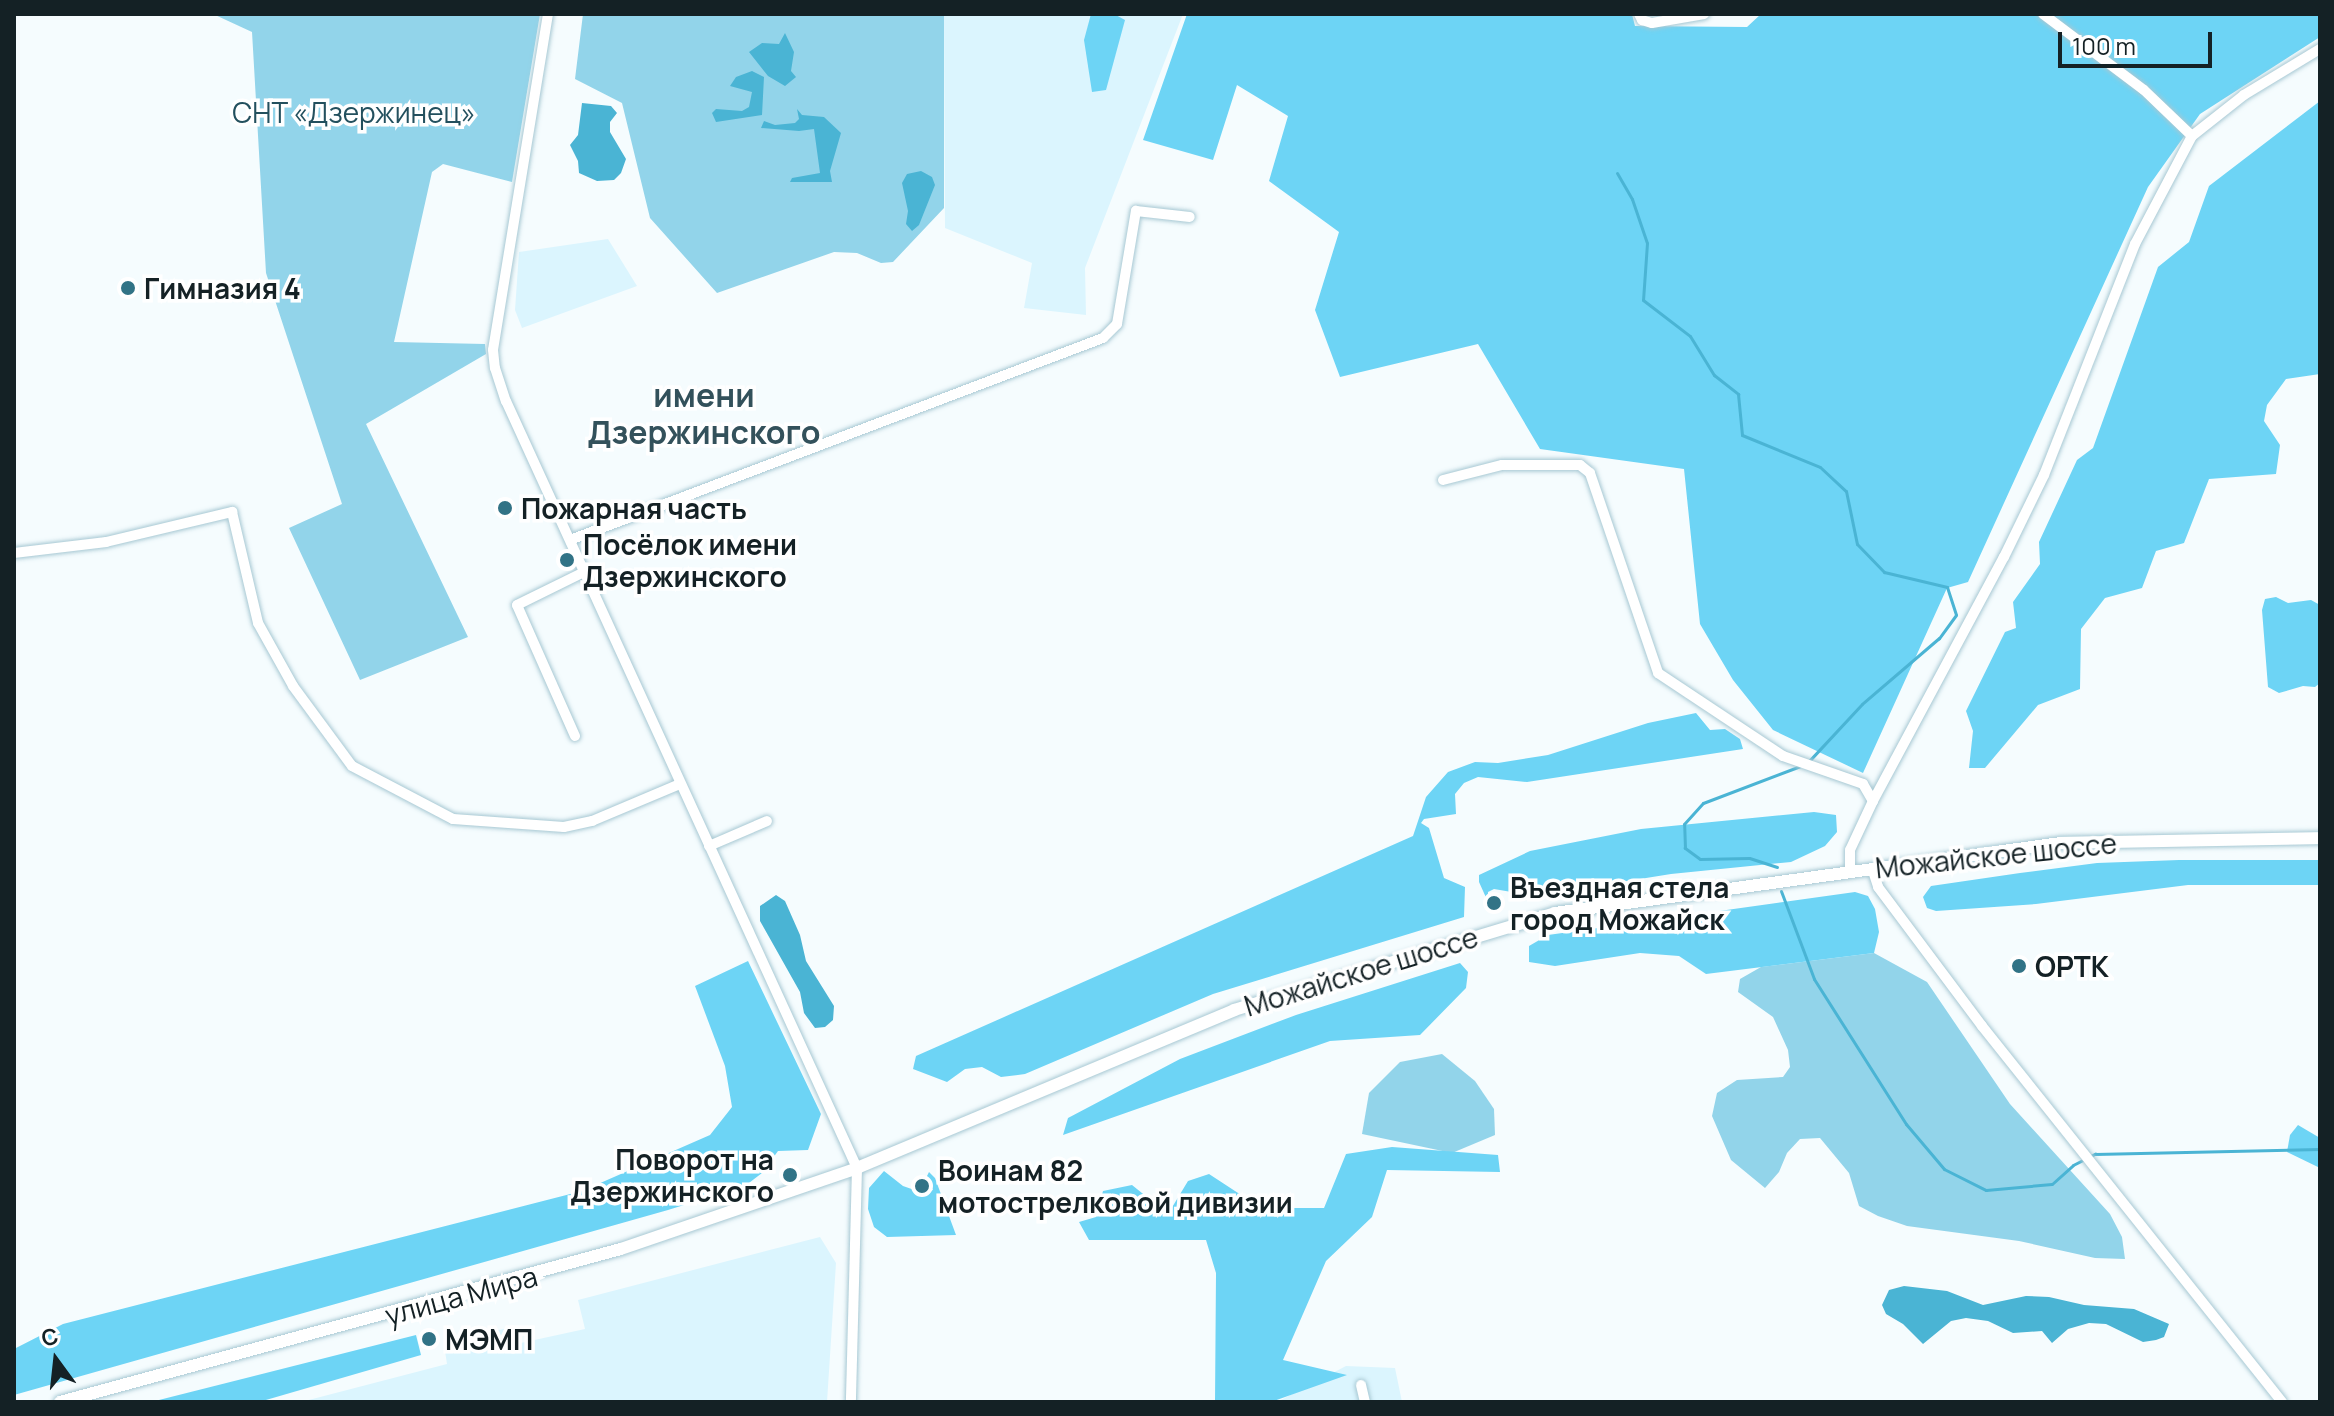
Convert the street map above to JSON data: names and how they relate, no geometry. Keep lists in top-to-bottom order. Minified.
{"streets":{"main road":["Можайское шоссе","улица Мира"]},"crossings":[["Можайское шоссе","улица Мира"]],"districts":["имени Дзержинского"],"parks":["СНТ «Дзержинец»"],"places":["Гимназия 4","Пожарная часть","Посёлок имени Дзержинского","Въездная стела город Можайск","ОРТК","Поворот на Дзержинского","Воинам 82 мотострелковой дивизии","МЭМП"],"scale_bar":"100 m","north":"top"}
